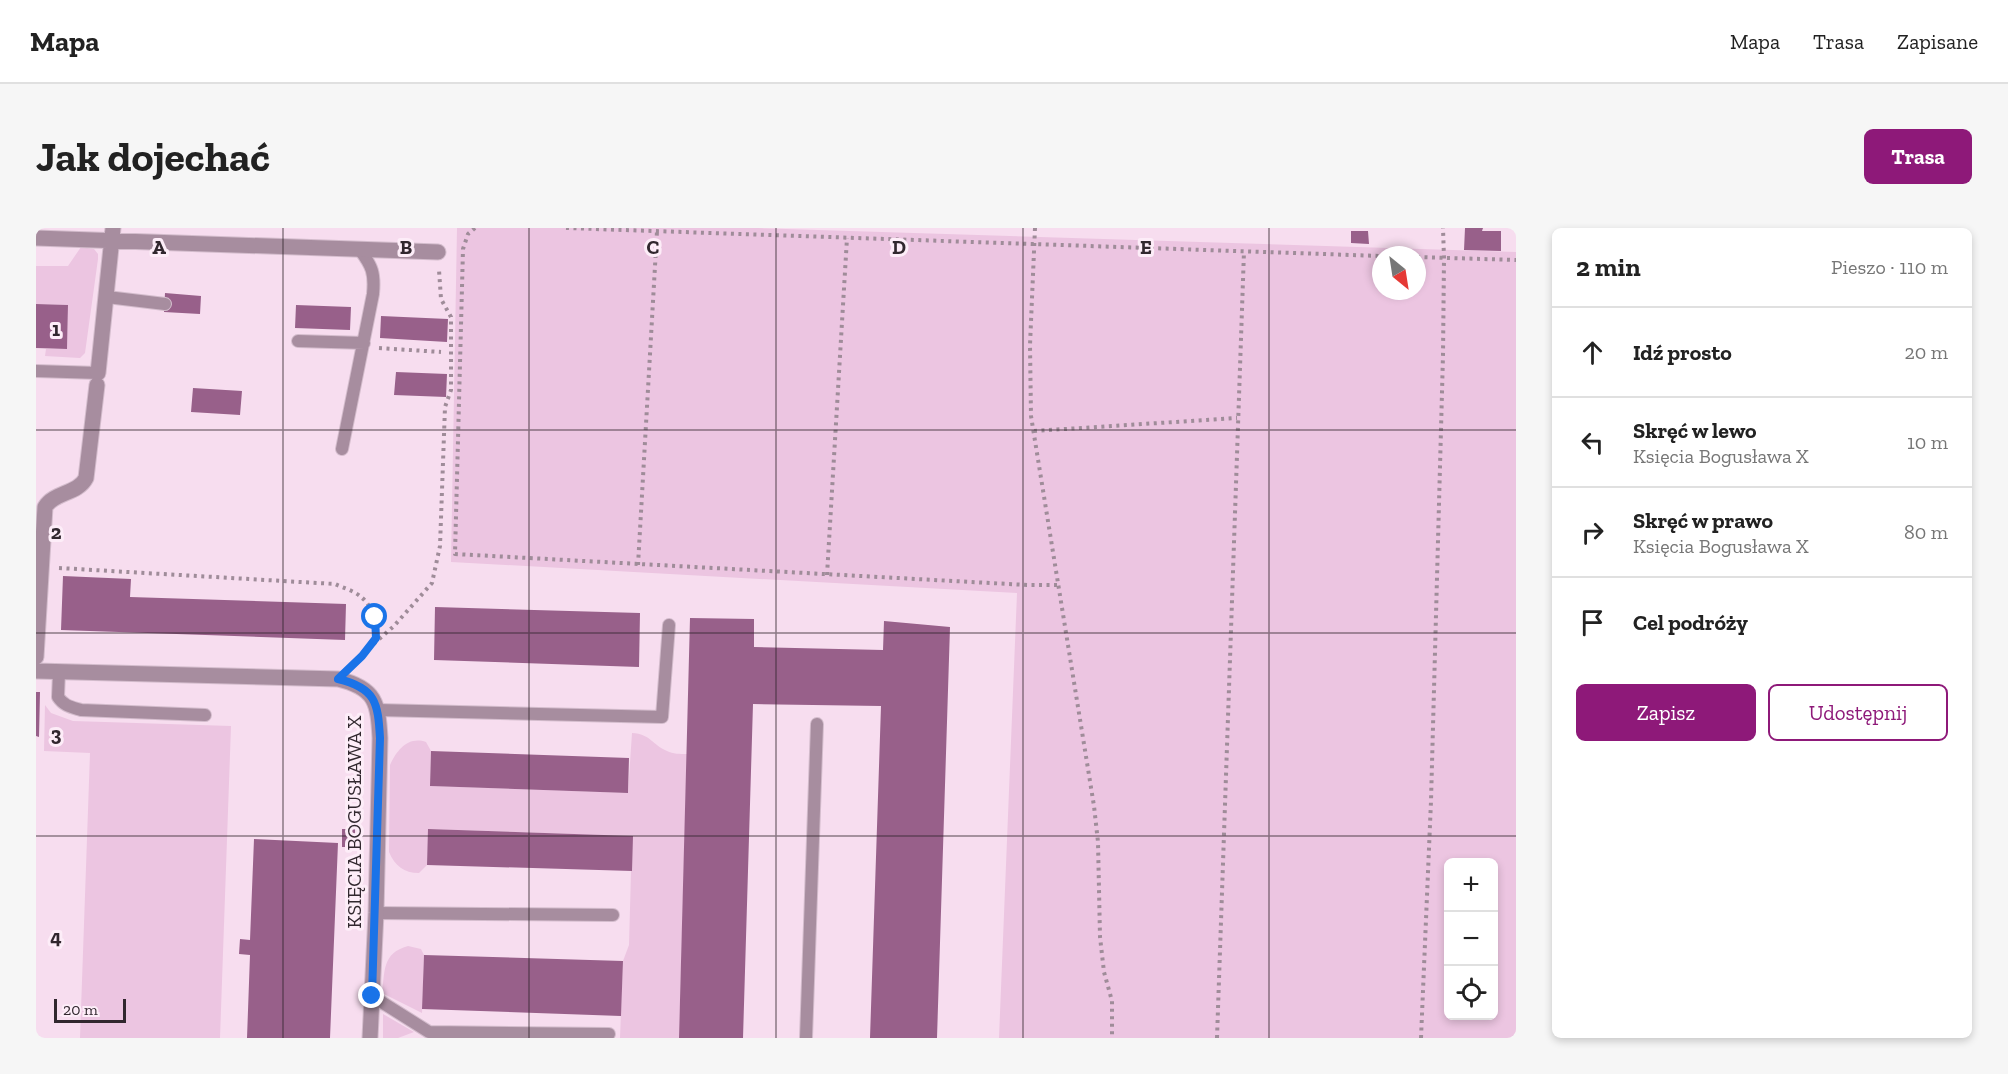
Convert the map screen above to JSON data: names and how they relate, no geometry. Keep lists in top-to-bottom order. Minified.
{"streets":{"street":["KSIĘCIA BOGUSŁAWA X"]},"scale_bar":"20 m","north":"bottom right","page":{"header":"Mapa","nav":["Mapa","Trasa","Zapisane"],"buttons":["Trasa",["Zapisz","Udostępnij"]],"title":"Jak dojechać","heading":["2 min","Pieszo · 110 m"],"list":[["Idź prosto","20 m"],["Skręć w lewo","Księcia Bogusława X","10 m"],["Skręć w prawo","Księcia Bogusława X","80 m"],"Cel podróży"],"map_buttons":["+","−"],"scale":"20 m"},"grid":{"columns":["A","B","C","D","E"],"rows":["1","2","3","4"]}}
